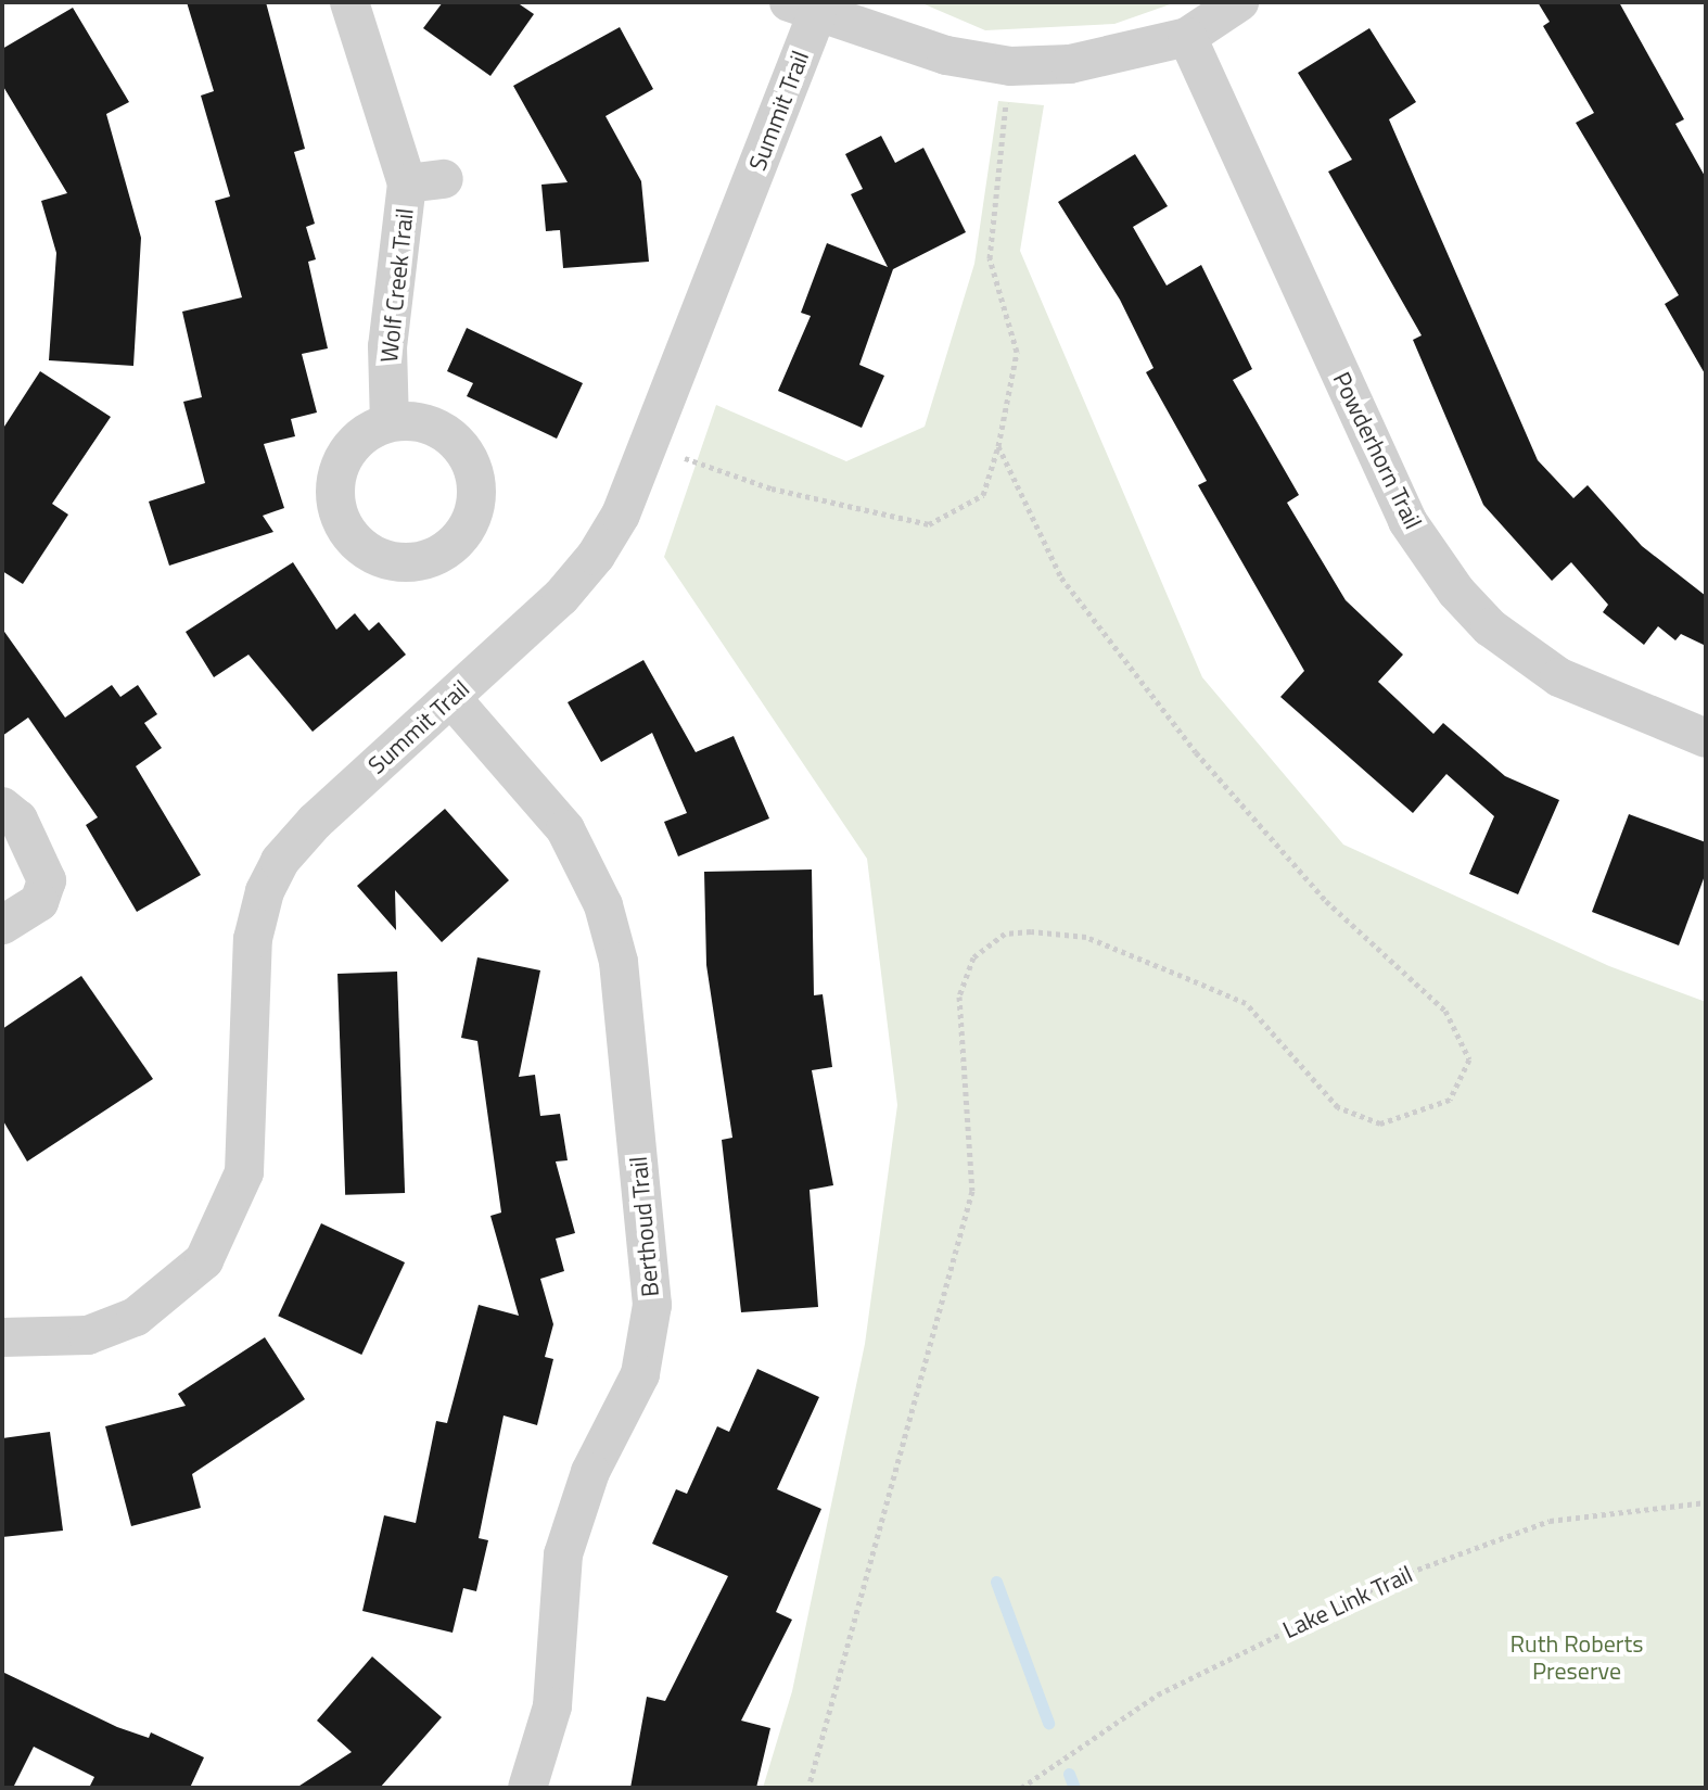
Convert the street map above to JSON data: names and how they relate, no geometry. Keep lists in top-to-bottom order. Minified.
{"streets":{"street":["Summit Trail","Wolf Creek Trail","Powderhorn Trail","Berthoud Trail"],"path":["Lake Link Trail"]},"crossings":[["Summit Trail","Berthoud Trail"]],"parks":["Ruth Roberts Preserve"]}
